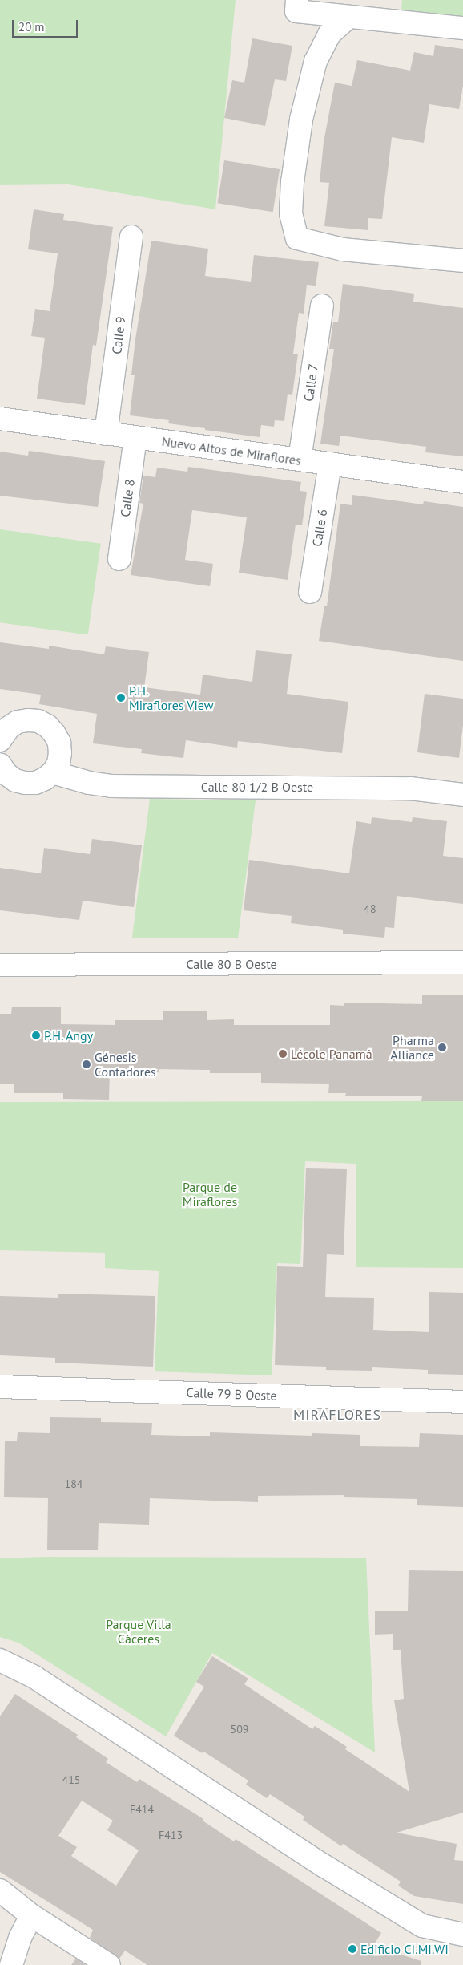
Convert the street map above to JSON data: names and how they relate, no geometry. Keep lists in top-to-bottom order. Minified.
{"streets":{"street":["Calle 9","Calle 7","Nuevo Altos de Miraflores","Calle 8","Calle 6","Calle 80 1/2 B Oeste","Calle 80 B Oeste","Calle 79 B Oeste"]},"crossings":[["Calle 9","Nuevo Altos de Miraflores"],["Calle 7","Nuevo Altos de Miraflores"],["Nuevo Altos de Miraflores","Calle 8"],["Nuevo Altos de Miraflores","Calle 6"]],"districts":["MIRAFLORES"],"parks":["Parque de Miraflores","Parque Villa Cáceres"],"places":["P.H. Miraflores View","P.H. Angy","Pharma Alliance","Lécole Panamá","Génesis Contadores","Edificio CI.MI.WI"],"house_numbers":["48","184","509","415","F414","F413"],"scale_bar":"20 m"}
